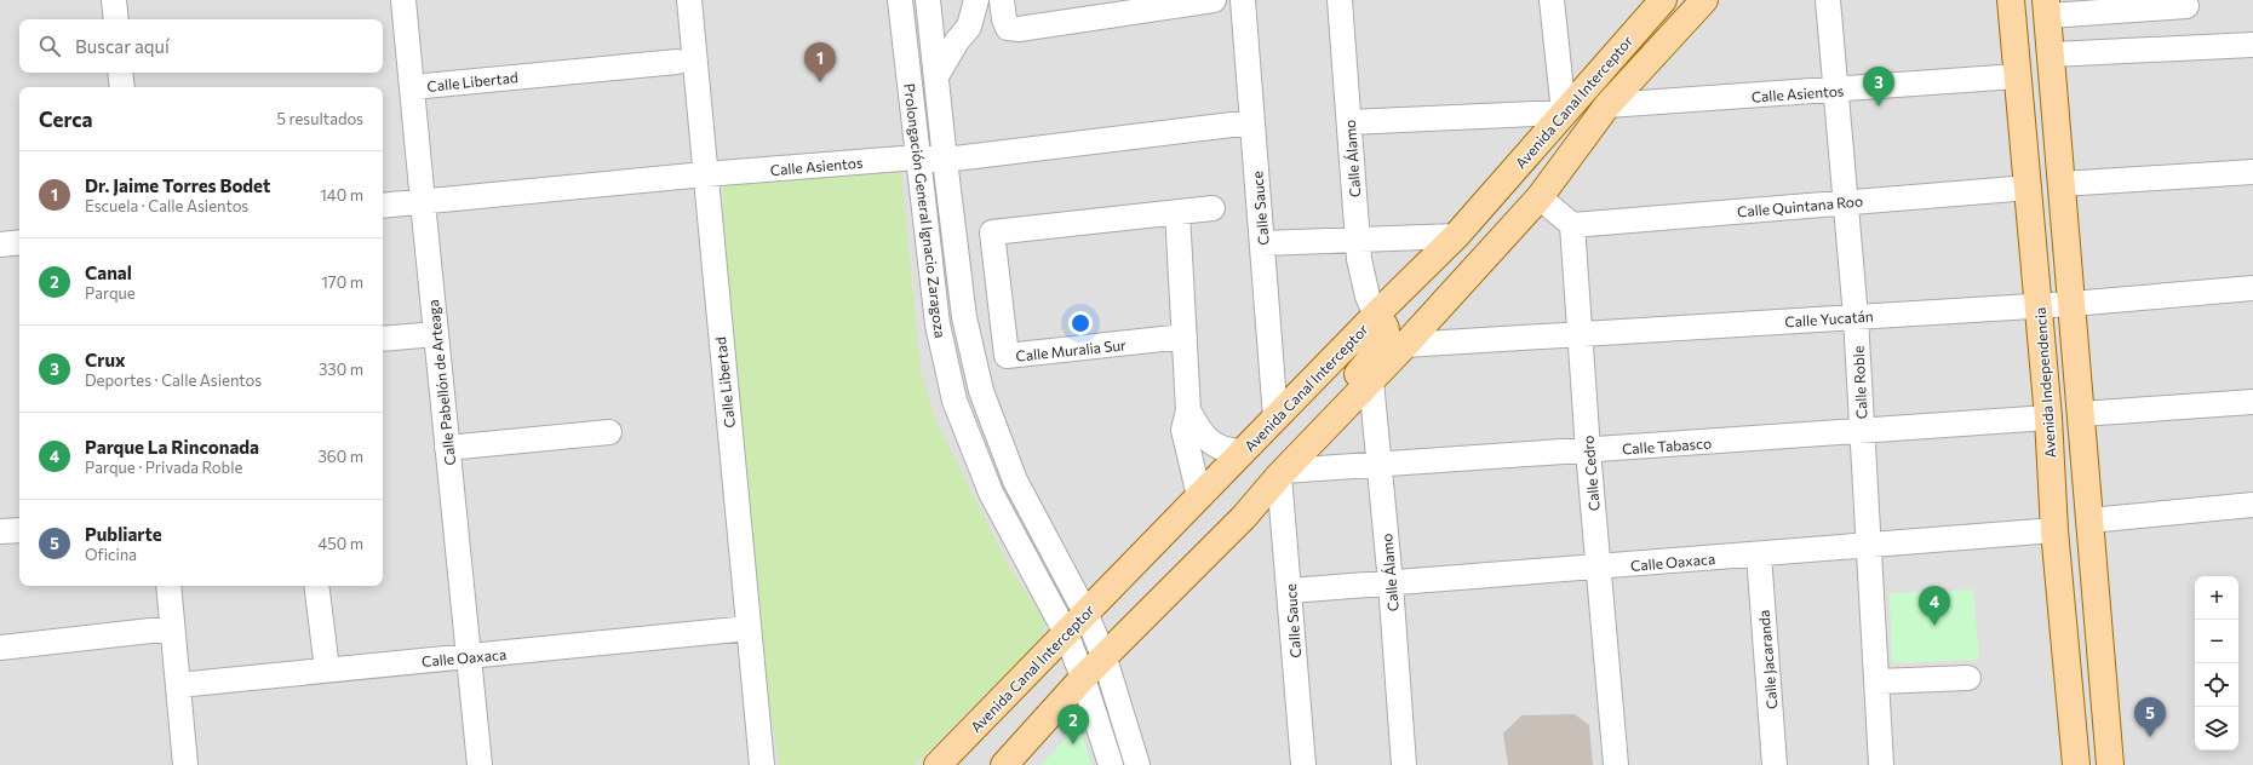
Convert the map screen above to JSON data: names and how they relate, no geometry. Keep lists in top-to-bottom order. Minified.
{"streets":{"main road":["Avenida Canal Interceptor","Avenida Independencia"],"street":["Calle Libertad","Calle Asientos","Calle Álamo","Calle Quintana Roo","Calle Sauce","Prolongación General Ignacio Zaragoza","Calle Yucatán","Calle Muralia Sur","Calle Pabellón de Arteaga","Calle Roble","Calle Tabasco","Calle Cedro","Calle Oaxaca","Calle Jacaranda"]},"crossings":[["Calle Libertad","Calle Asientos"],["Calle Libertad","Calle Pabellón de Arteaga"],["Calle Libertad","Calle Oaxaca"],["Calle Asientos","Avenida Canal Interceptor"],["Calle Asientos","Calle Sauce"],["Calle Asientos","Prolongación General Ignacio Zaragoza"],["Calle Asientos","Calle Pabellón de Arteaga"],["Calle Asientos","Calle Roble"],["Calle Asientos","Avenida Independencia"],["Avenida Canal Interceptor","Calle Álamo"],["Avenida Canal Interceptor","Calle Sauce"],["Avenida Canal Interceptor","Prolongación General Ignacio Zaragoza"],["Avenida Canal Interceptor","Calle Yucatán"],["Avenida Canal Interceptor","Calle Tabasco"],["Calle Álamo","Calle Tabasco"],["Calle Álamo","Calle Oaxaca"],["Calle Quintana Roo","Calle Roble"],["Calle Quintana Roo","Avenida Independencia"],["Calle Quintana Roo","Calle Cedro"],["Calle Sauce","Calle Tabasco"],["Calle Sauce","Calle Oaxaca"],["Calle Yucatán","Calle Roble"],["Calle Yucatán","Avenida Independencia"],["Calle Yucatán","Calle Cedro"],["Calle Pabellón de Arteaga","Calle Oaxaca"],["Calle Roble","Calle Tabasco"],["Calle Roble","Calle Oaxaca"],["Avenida Independencia","Calle Tabasco"],["Avenida Independencia","Calle Oaxaca"],["Calle Tabasco","Calle Cedro"],["Calle Cedro","Calle Oaxaca"],["Calle Oaxaca","Calle Jacaranda"]],"page":{"search":"Buscar aquí","pins":["1","3","4","5","2"],"heading":["Cerca","5 resultados"],"list":[{"mark":"1","name":"Dr. Jaime Torres Bodet","note":"Escuela · Calle Asientos","value":"140 m"},{"mark":"2","name":"Canal","note":"Parque","value":"170 m"},{"mark":"3","name":"Crux","note":"Deportes · Calle Asientos","value":"330 m"},{"mark":"4","name":"Parque La Rinconada","note":"Parque · Privada Roble","value":"360 m"},{"mark":"5","name":"Publiarte","note":"Oficina","value":"450 m"}],"map_buttons":["+","−"]}}
